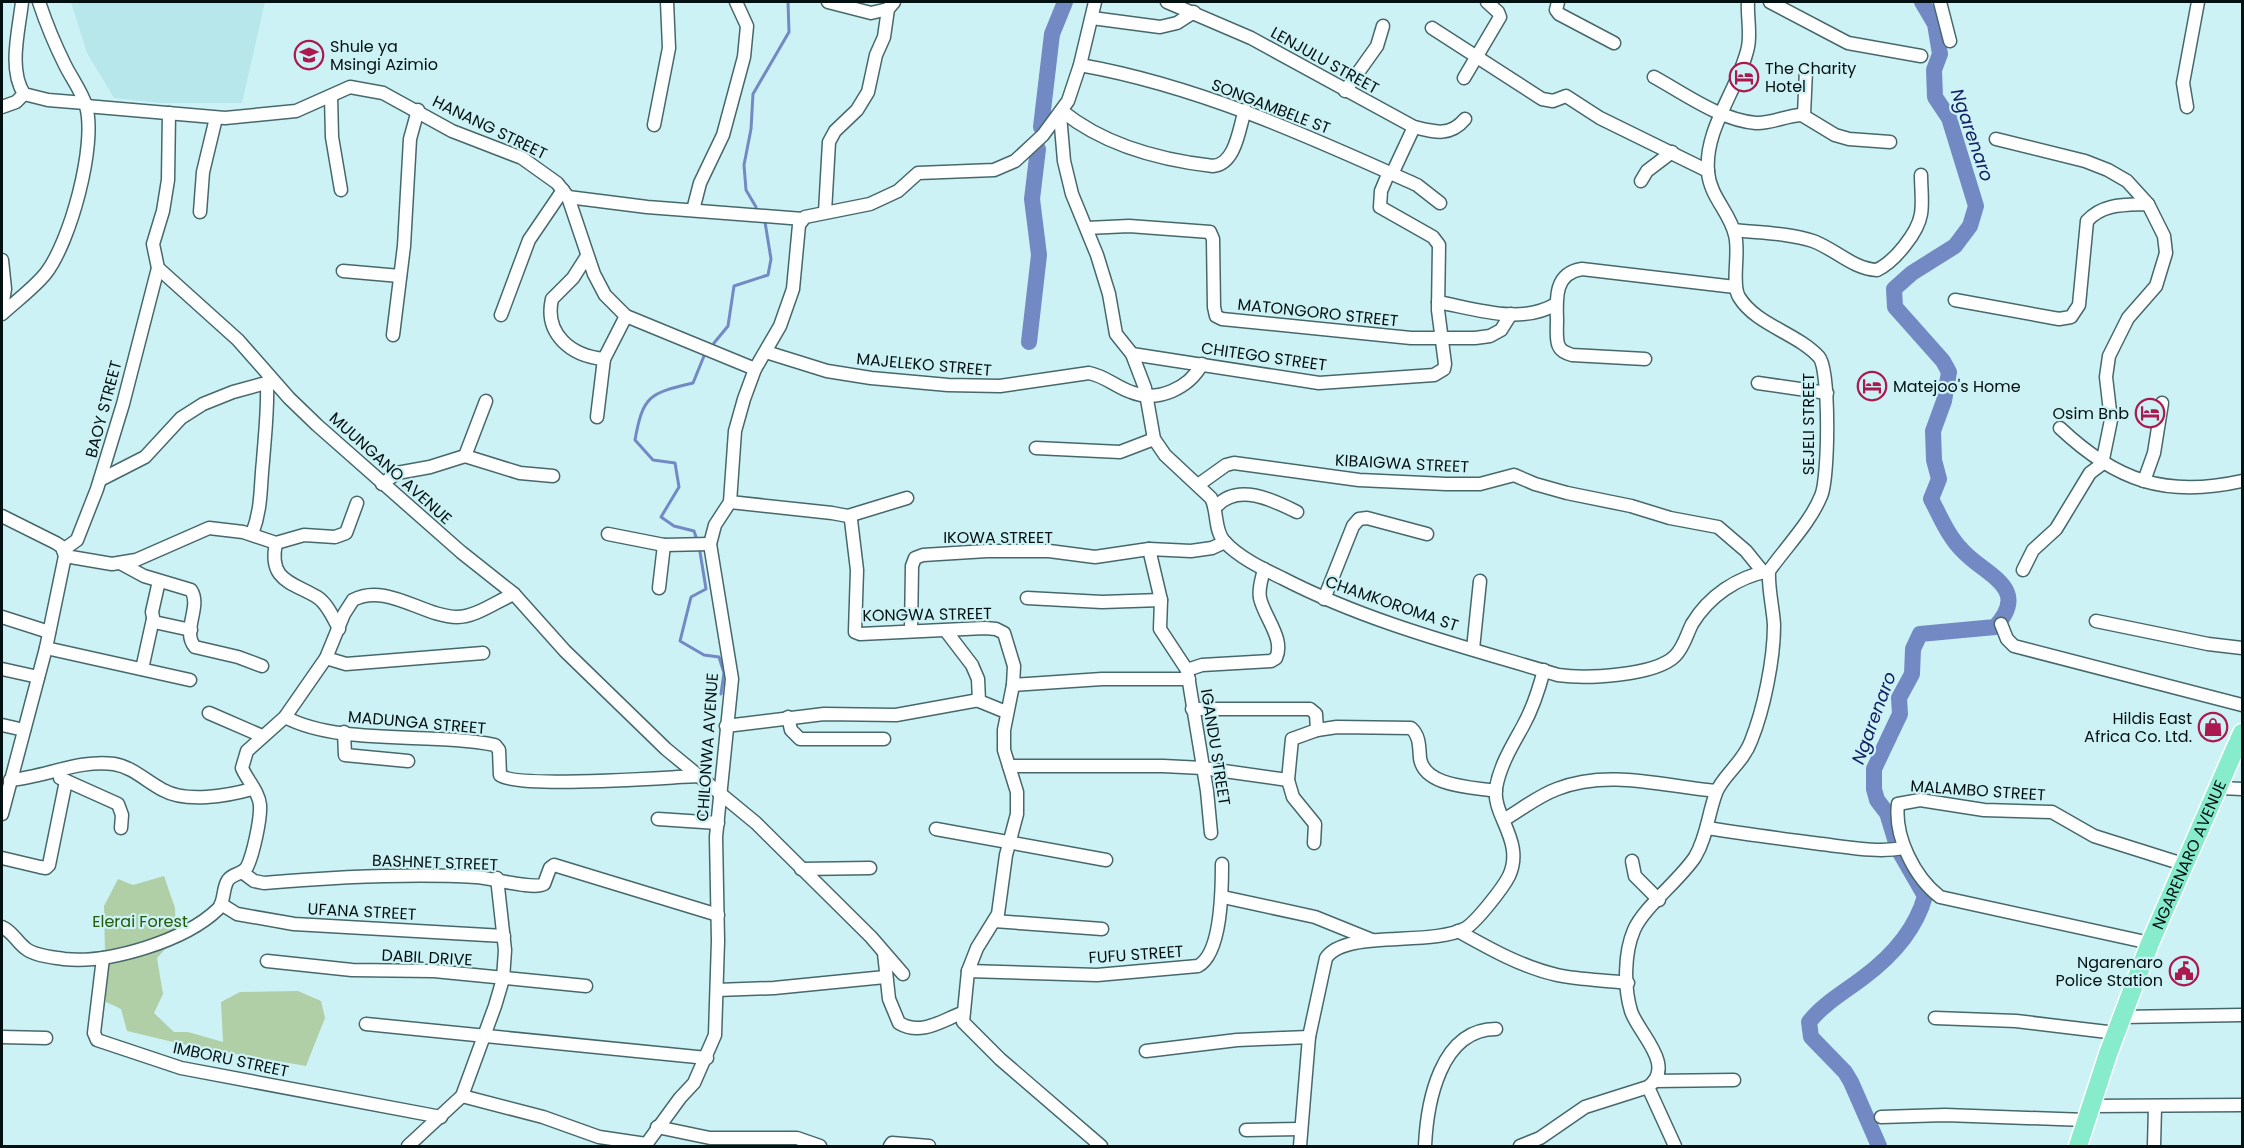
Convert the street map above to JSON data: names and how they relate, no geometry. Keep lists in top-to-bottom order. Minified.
{"streets":{"highway":["NGARENARO AVENUE"],"street":["LENJULU STREET","SONGAMBELE ST","HANANG STREET","MATONGORO STREET","CHITEGO STREET","MAJELEKO STREET","BAOY STREET","SEJELI STREET","KIBAIGWA STREET","MUUNGANO AVENUE","IKOWA STREET","CHAMKOROMA ST","KONGWA STREET","MADUNGA STREET","CHILONWA AVENUE","IGANDU STREET","MALAMBO STREET","BASHNET STREET","UFANA STREET","FUFU STREET","DABIL DRIVE","IMBORU STREET"]},"crossings":[["SONGAMBELE ST","CHITEGO STREET"],["MATONGORO STREET","CHITEGO STREET"],["BAOY STREET","MUUNGANO AVENUE"],["SEJELI STREET","KIBAIGWA STREET"],["SEJELI STREET","CHAMKOROMA ST"],["KIBAIGWA STREET","CHAMKOROMA ST"],["MUUNGANO AVENUE","MADUNGA STREET"],["MUUNGANO AVENUE","CHILONWA AVENUE"],["IKOWA STREET","CHAMKOROMA ST"],["IKOWA STREET","KONGWA STREET"],["CHAMKOROMA ST","IGANDU STREET"],["KONGWA STREET","FUFU STREET"],["CHILONWA AVENUE","BASHNET STREET"],["MALAMBO STREET","NGARENARO AVENUE"]],"water":["Ngarenaro"],"parks":["Elerai Forest"],"places":{"school or university":["Shule ya Msingi Azimio"],"hotel":["The Charity Hotel","Matejoo's Home","Osim Bnb"],"shop":["Hildis East Africa Co. Ltd."],"public building":["Ngarenaro Police Station"]}}
